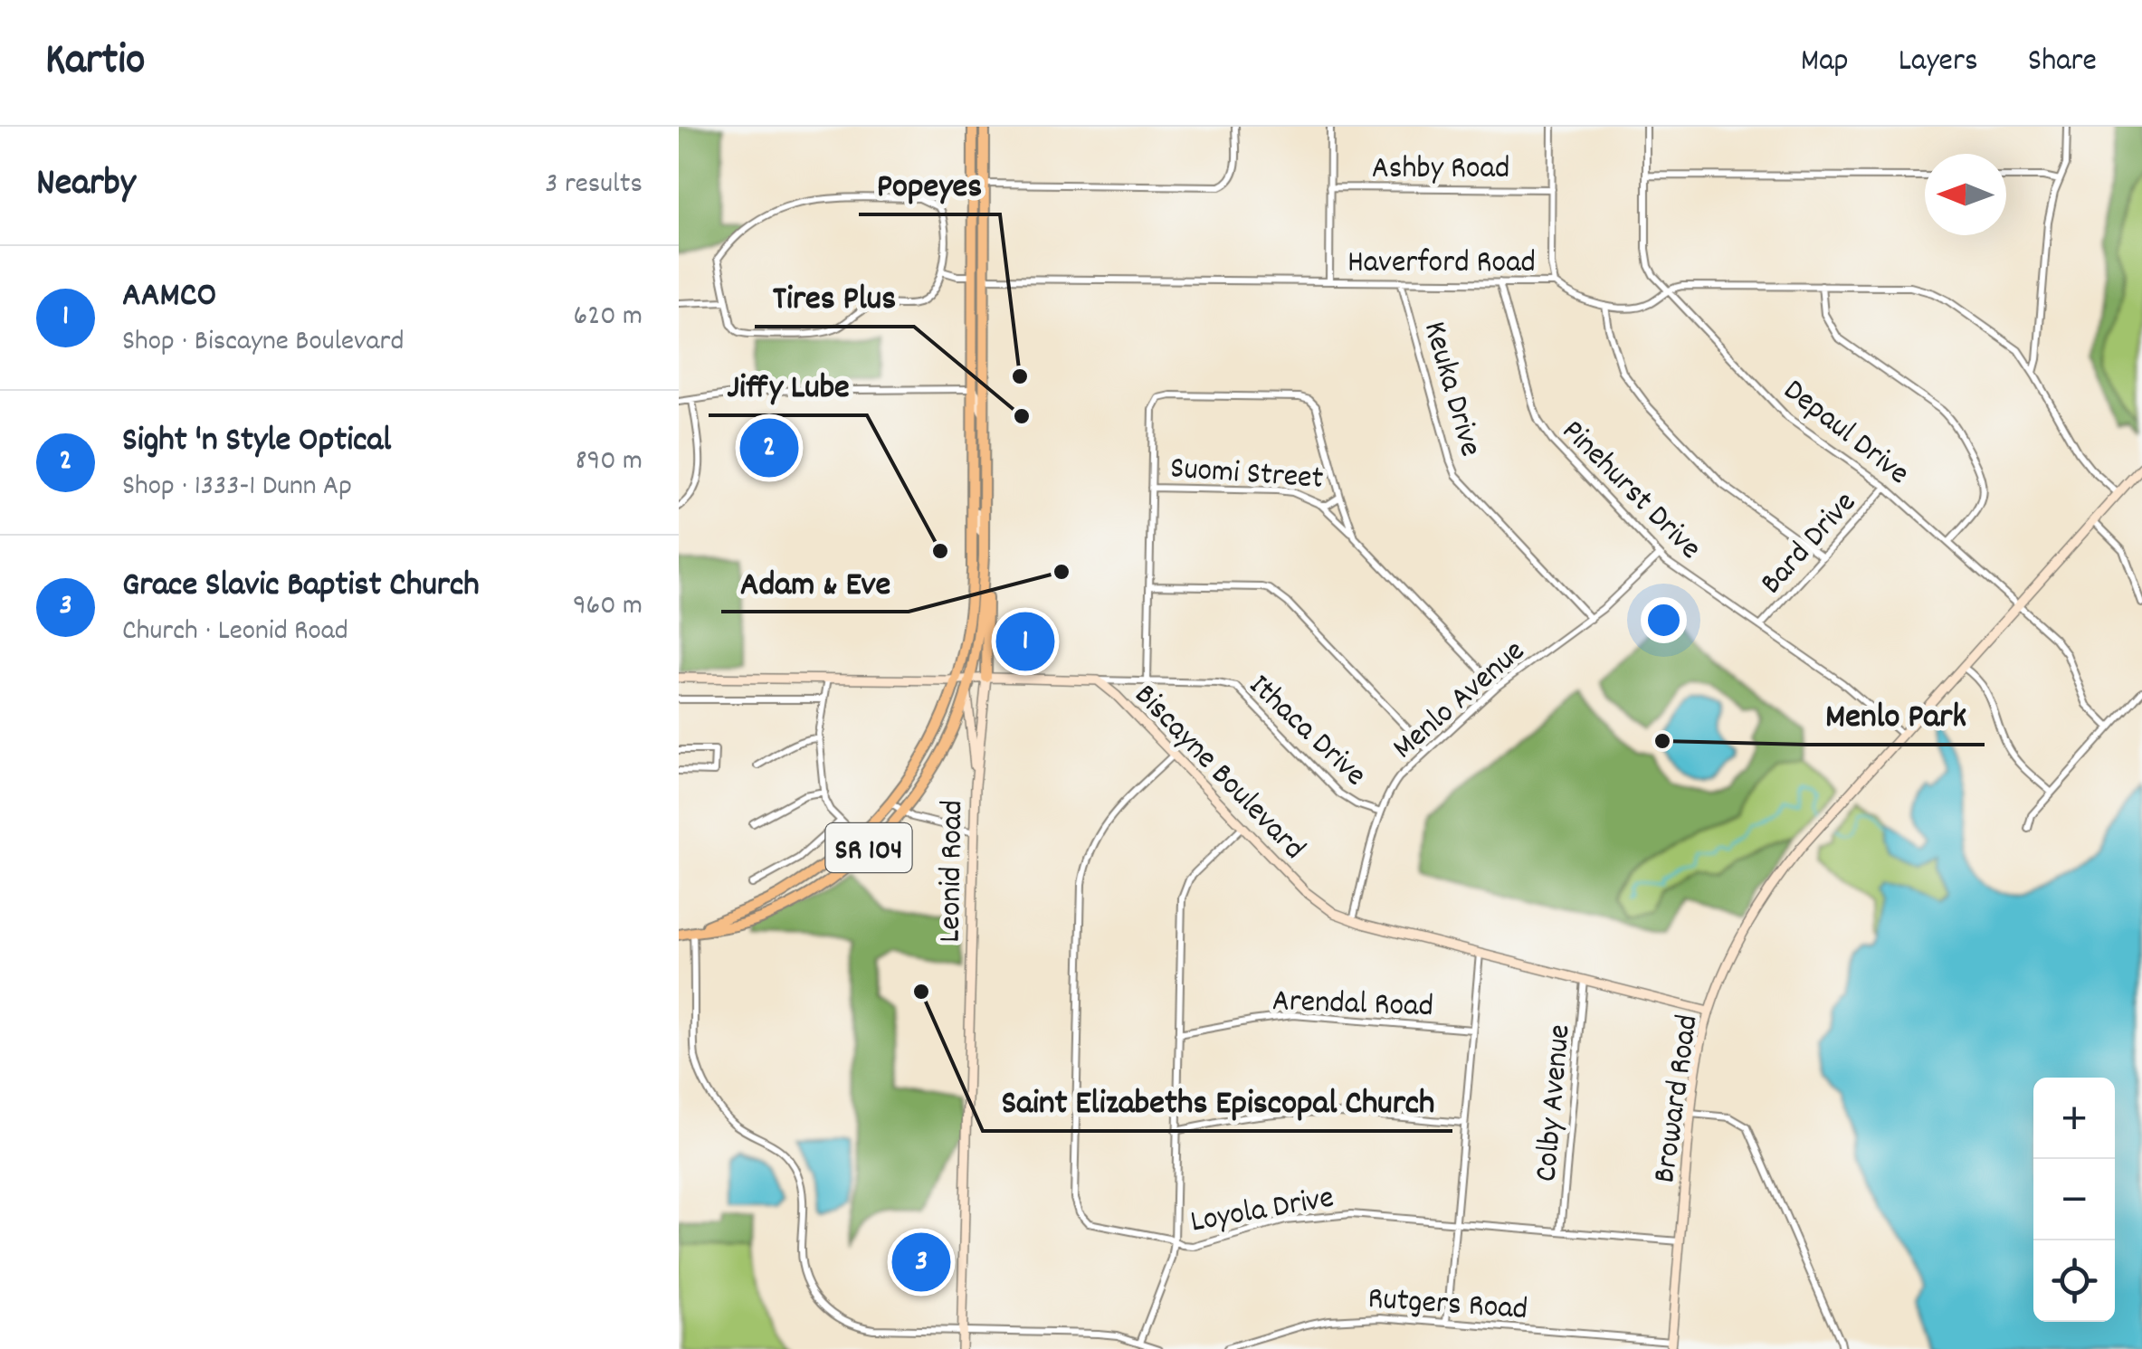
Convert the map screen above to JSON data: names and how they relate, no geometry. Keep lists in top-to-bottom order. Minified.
{"streets":{"main road":["SR 104"],"street":["Ashby Road","Haverford Road","Keuka Drive","Depaul Drive","Suomi Street","Pinehurst Drive","Bard Drive","Menlo Avenue","Ithaca Drive","Biscayne Boulevard","Leonid Road","Arendal Road","Broward Road","Colby Avenue","Loyola Drive","Rutgers Road"]},"crossings":[["Haverford Road","Keuka Drive"],["Haverford Road","Depaul Drive"],["Haverford Road","Pinehurst Drive"],["Haverford Road","SR 104"],["Haverford Road","Broward Road"],["Keuka Drive","Menlo Avenue"],["Depaul Drive","Bard Drive"],["Depaul Drive","Broward Road"],["Pinehurst Drive","Bard Drive"],["Pinehurst Drive","Menlo Avenue"],["Pinehurst Drive","Broward Road"],["Menlo Avenue","Ithaca Drive"],["Menlo Avenue","Biscayne Boulevard"],["Ithaca Drive","Biscayne Boulevard"],["Biscayne Boulevard","SR 104"],["Biscayne Boulevard","Leonid Road"],["Biscayne Boulevard","Broward Road"],["Biscayne Boulevard","Colby Avenue"],["Biscayne Boulevard","Loyola Drive"],["SR 104","Leonid Road"],["Broward Road","Loyola Drive"],["Broward Road","Rutgers Road"],["Colby Avenue","Loyola Drive"]],"places":["Popeyes","Tires Plus","Jiffy Lube","Adam & Eve","Menlo Park","Saint Elizabeths Episcopal Church"],"north":"left","page":{"header":"Kartio","nav":["Map","Layers","Share"],"heading":["Nearby","3 results"],"list":[{"mark":"1","name":"AAMCO","note":"Shop · Biscayne Boulevard","value":"620 m"},{"mark":"2","name":"Sight 'n Style Optical","note":"Shop · 1333-1 Dunn Ap","value":"890 m"},{"mark":"3","name":"Grace Slavic Baptist Church","note":"Church · Leonid Road","value":"960 m"}],"pins":["2","1","3"],"map_buttons":["+","−"]}}
